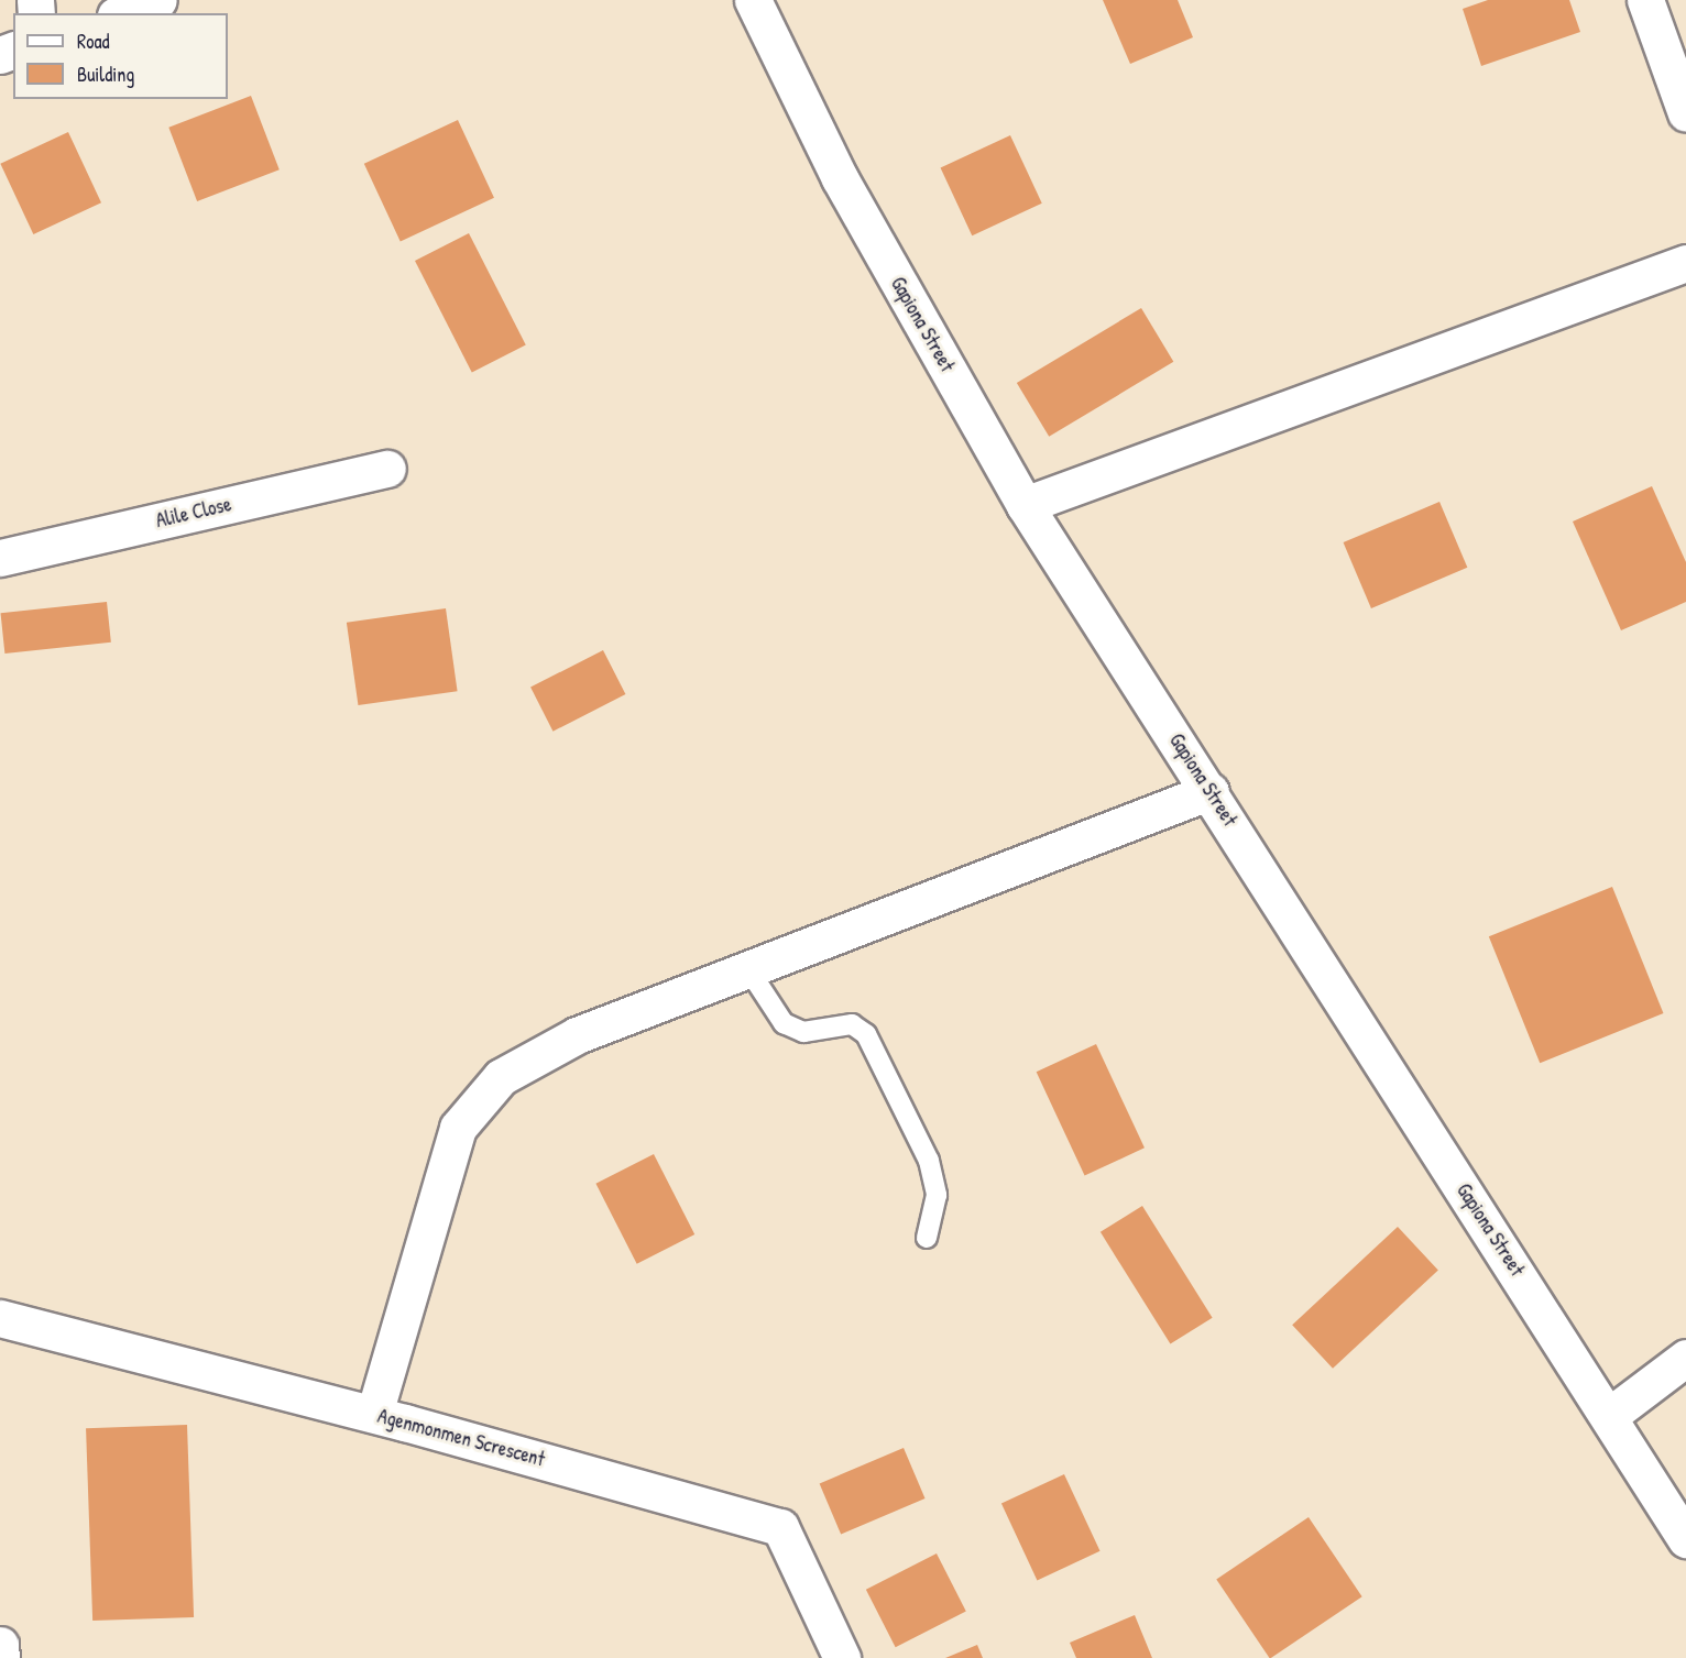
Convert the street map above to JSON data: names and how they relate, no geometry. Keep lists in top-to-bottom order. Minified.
{"streets":{"street":["Gapiona Street","Alile Close","Agenmonmen Screscent"]},"legend":["Road","Building"]}
